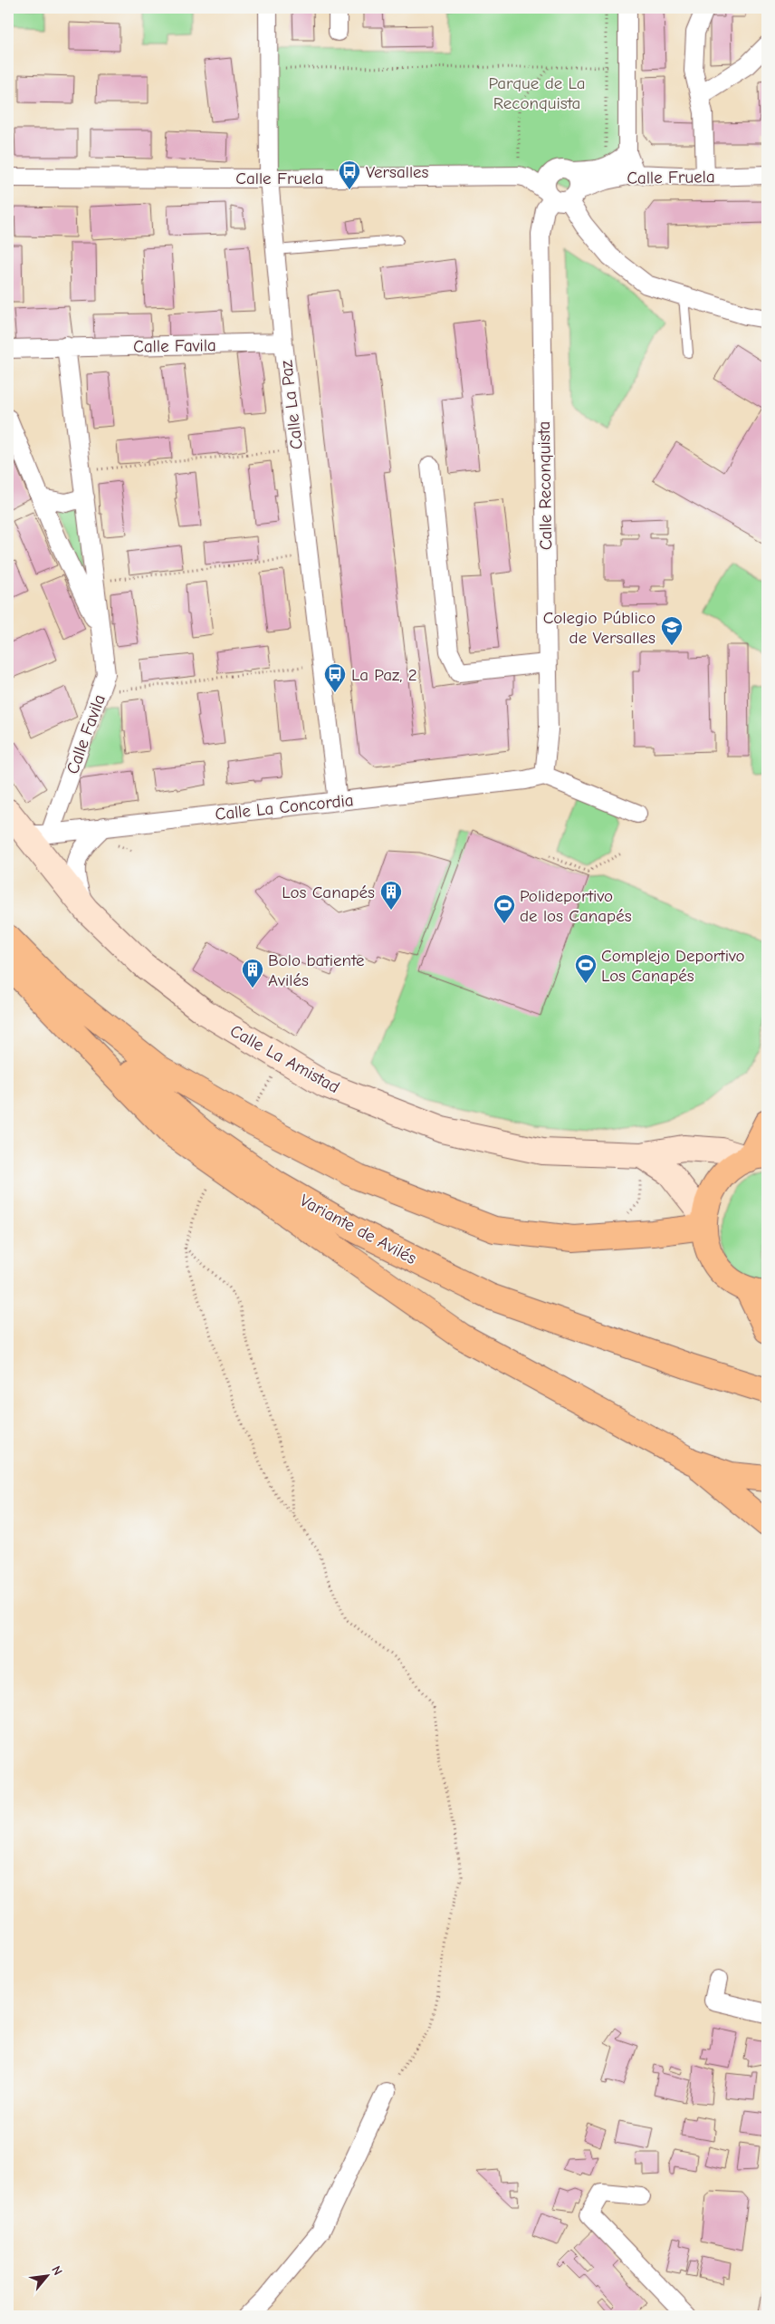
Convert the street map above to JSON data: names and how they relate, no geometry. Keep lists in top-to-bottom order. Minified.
{"streets":{"main road":["Calle La Amistad","Variante de Avilés"],"street":["Calle Fruela","Calle Favila","Calle La Paz","Calle Reconquista","Calle La Concordia"]},"crossings":[["Calle Fruela","Calle La Paz"],["Calle Fruela","Calle Reconquista"],["Calle Favila","Calle La Paz"],["Calle Favila","Calle La Concordia"],["Calle La Paz","Calle La Concordia"],["Calle Reconquista","Calle La Concordia"],["Calle La Concordia","Calle La Amistad"]],"parks":["Parque de La Reconquista"],"places":{"bus stop":["Versalles","La Paz, 2"],"school or university":["Colegio Público de Versalles"],"building":["Los Canapés","Bolo batiente Avilés"],"sports":["Polideportivo de los Canapés","Complejo Deportivo Los Canapés"]},"north":"top right"}
